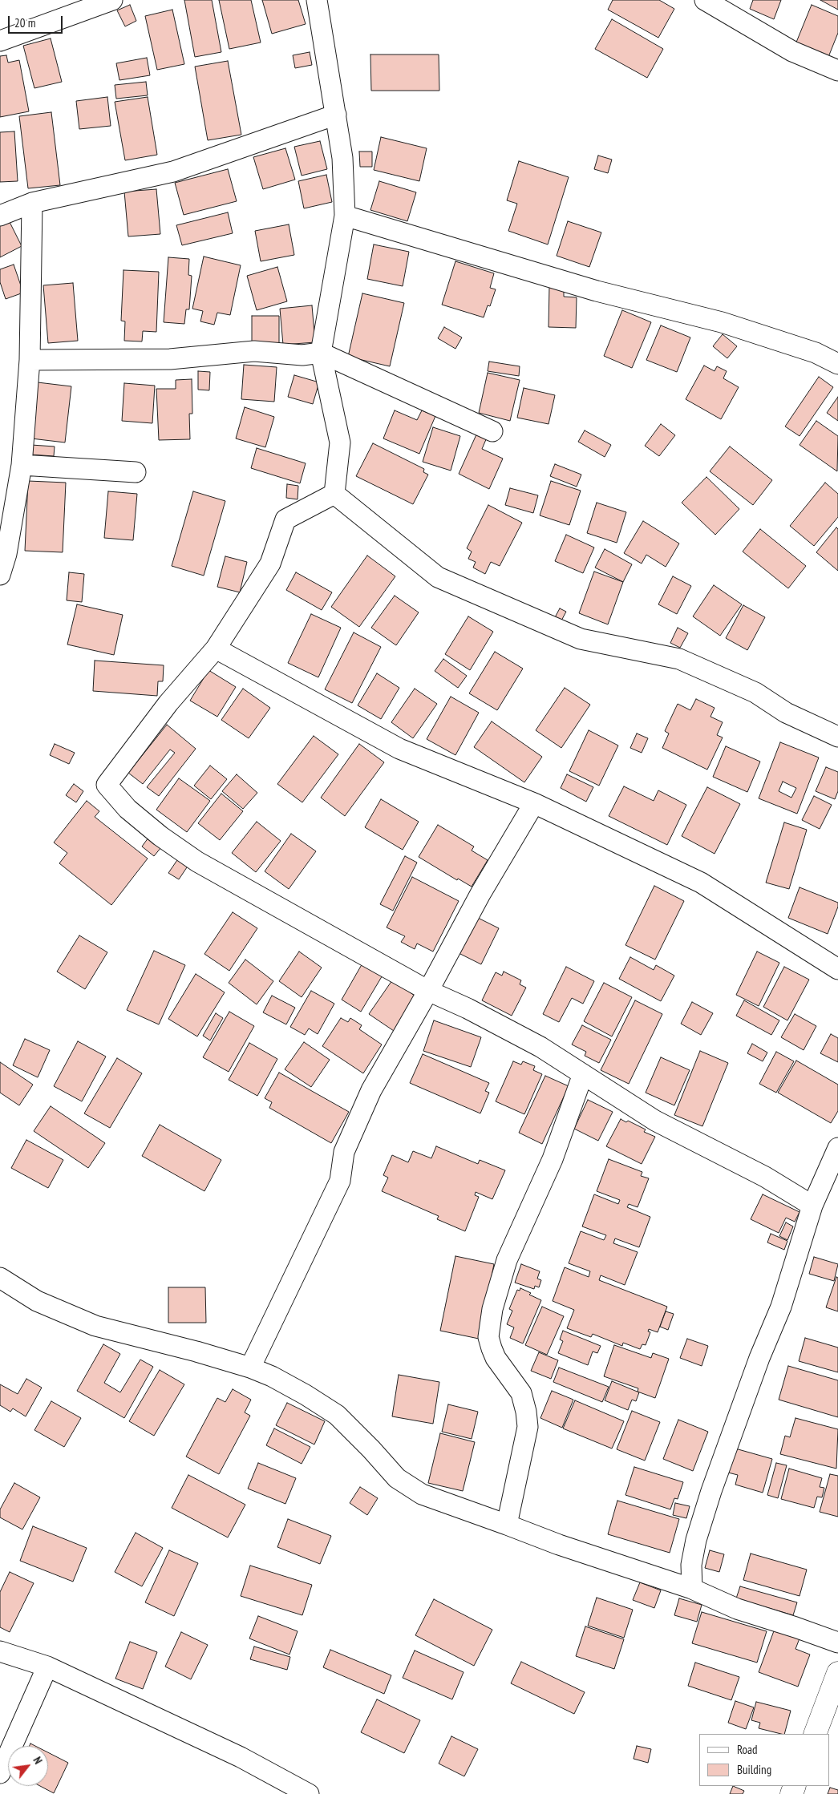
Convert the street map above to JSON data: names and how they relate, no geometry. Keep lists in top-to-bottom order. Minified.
{"legend":["Road","Building"],"scale_bar":"20 m","north":"top right"}
